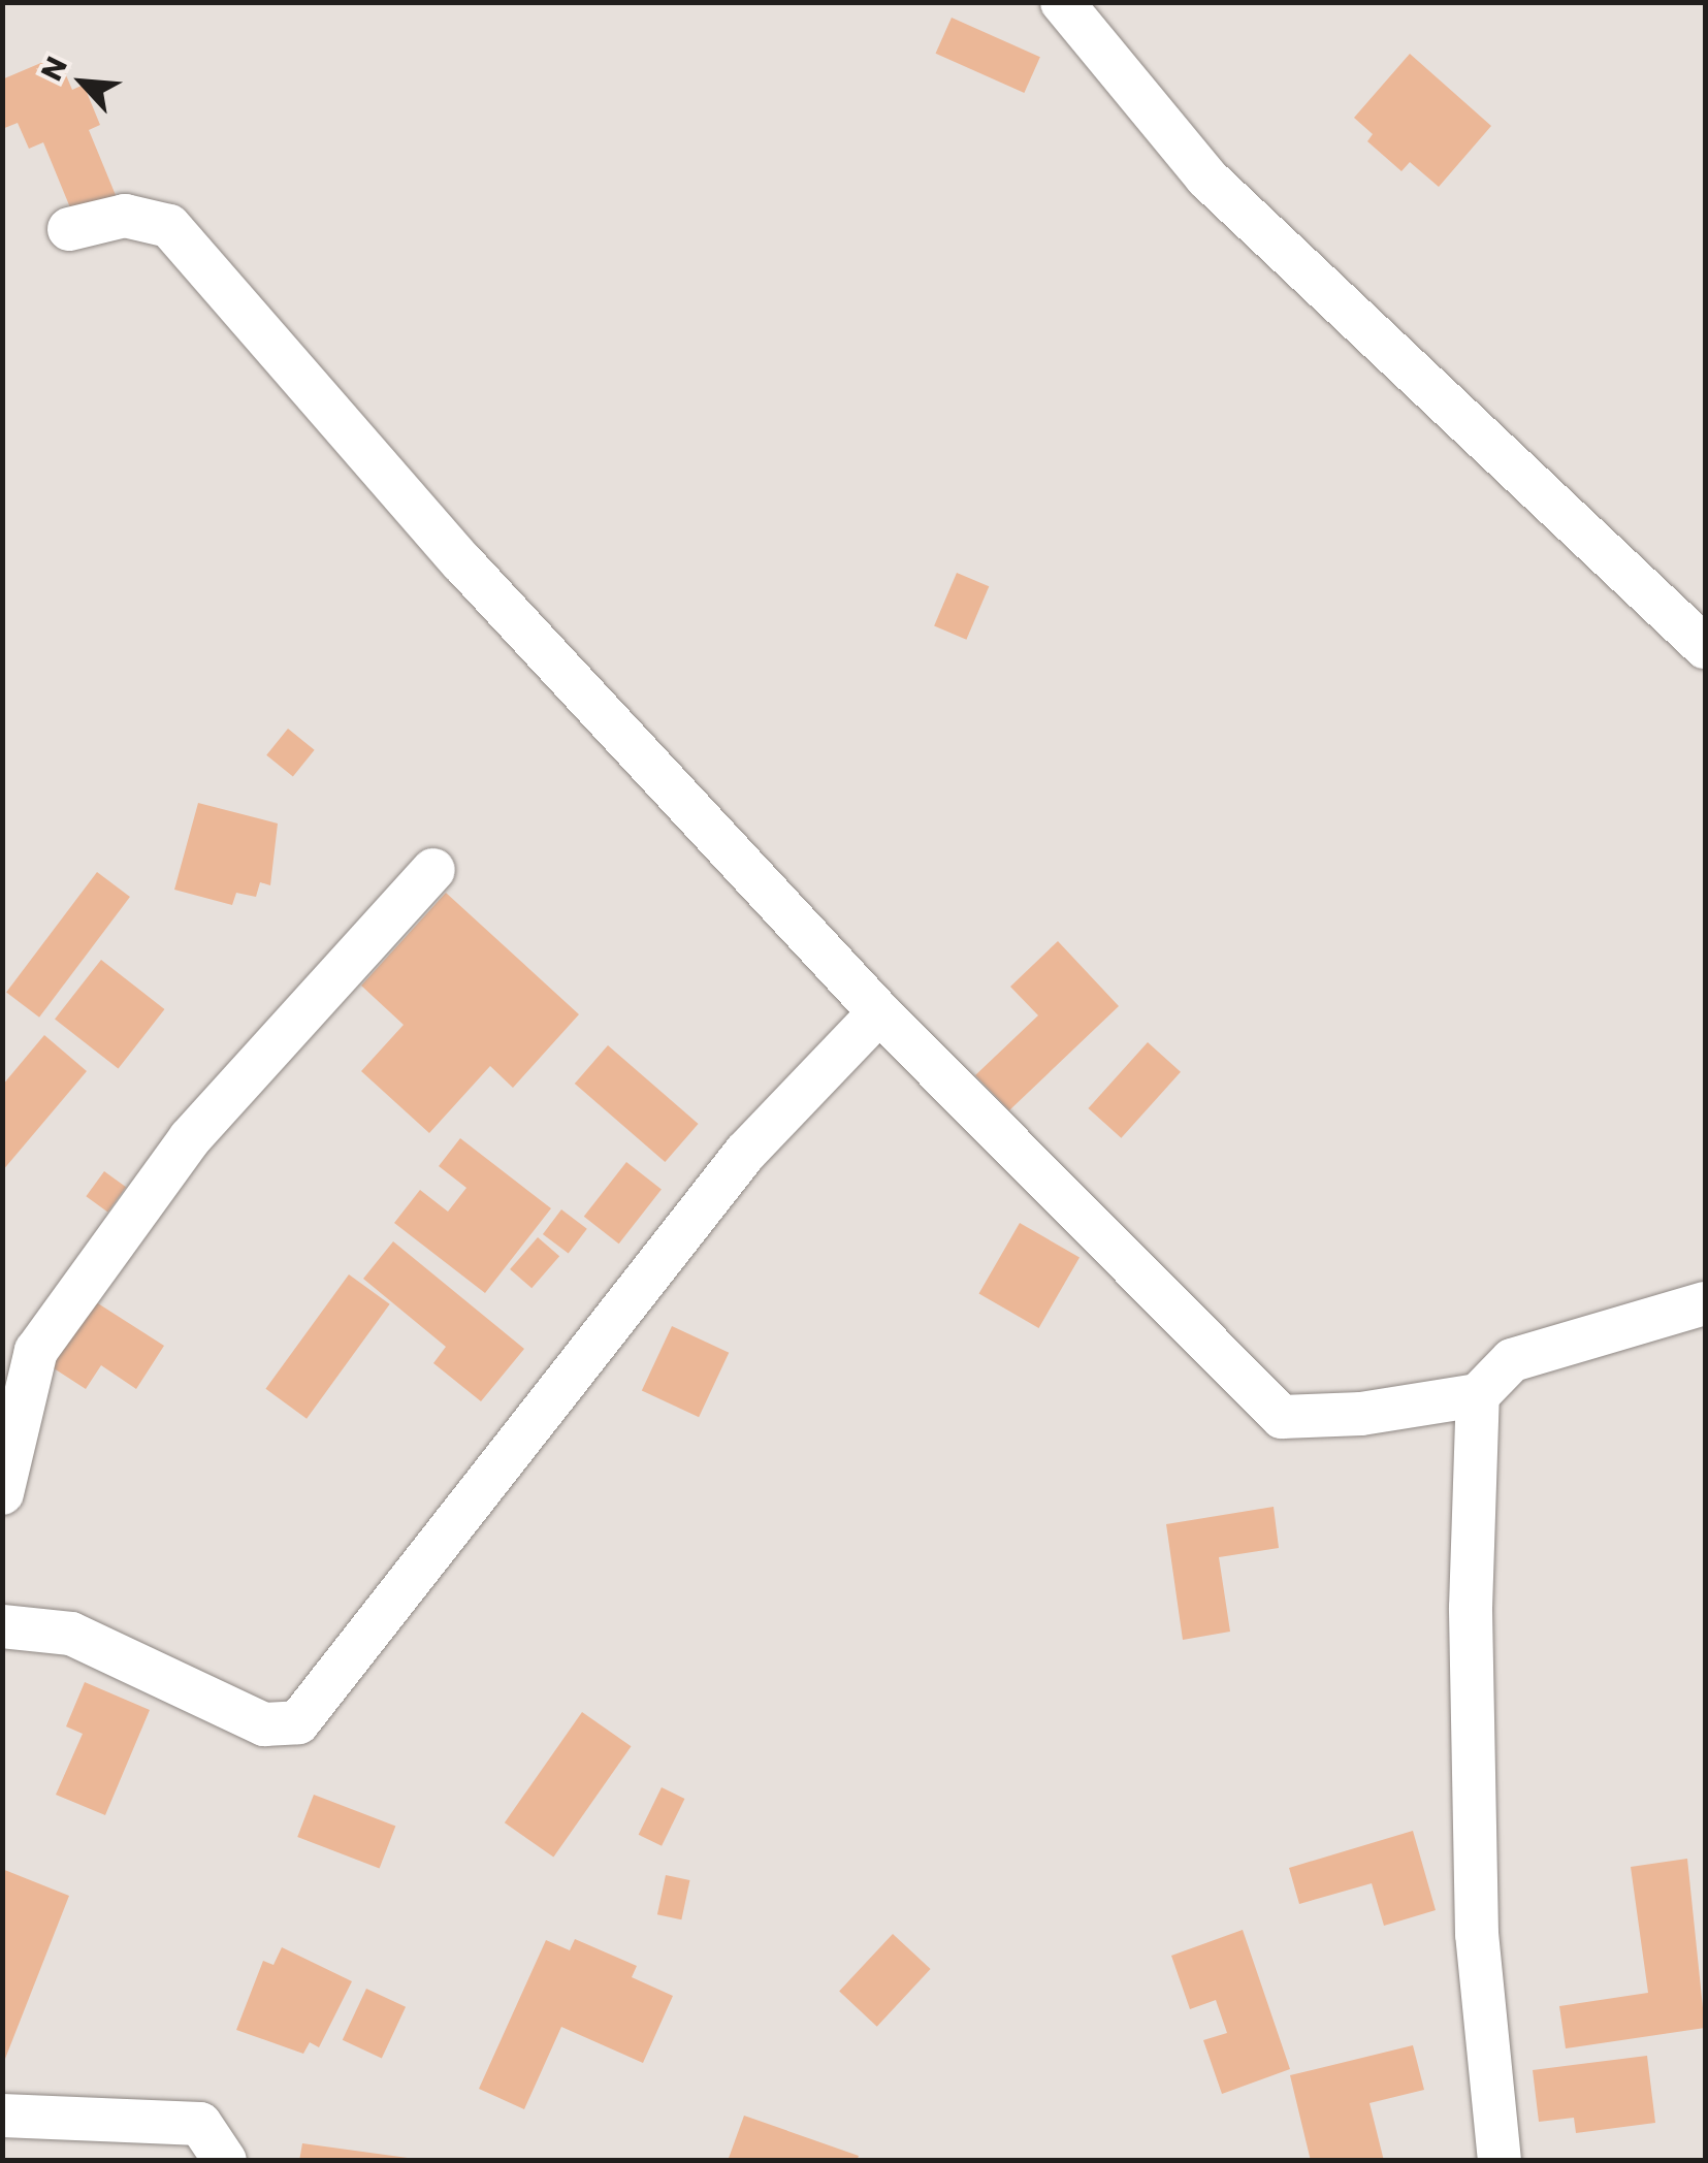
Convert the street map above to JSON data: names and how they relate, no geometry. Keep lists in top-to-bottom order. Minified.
{"north":"top left"}
